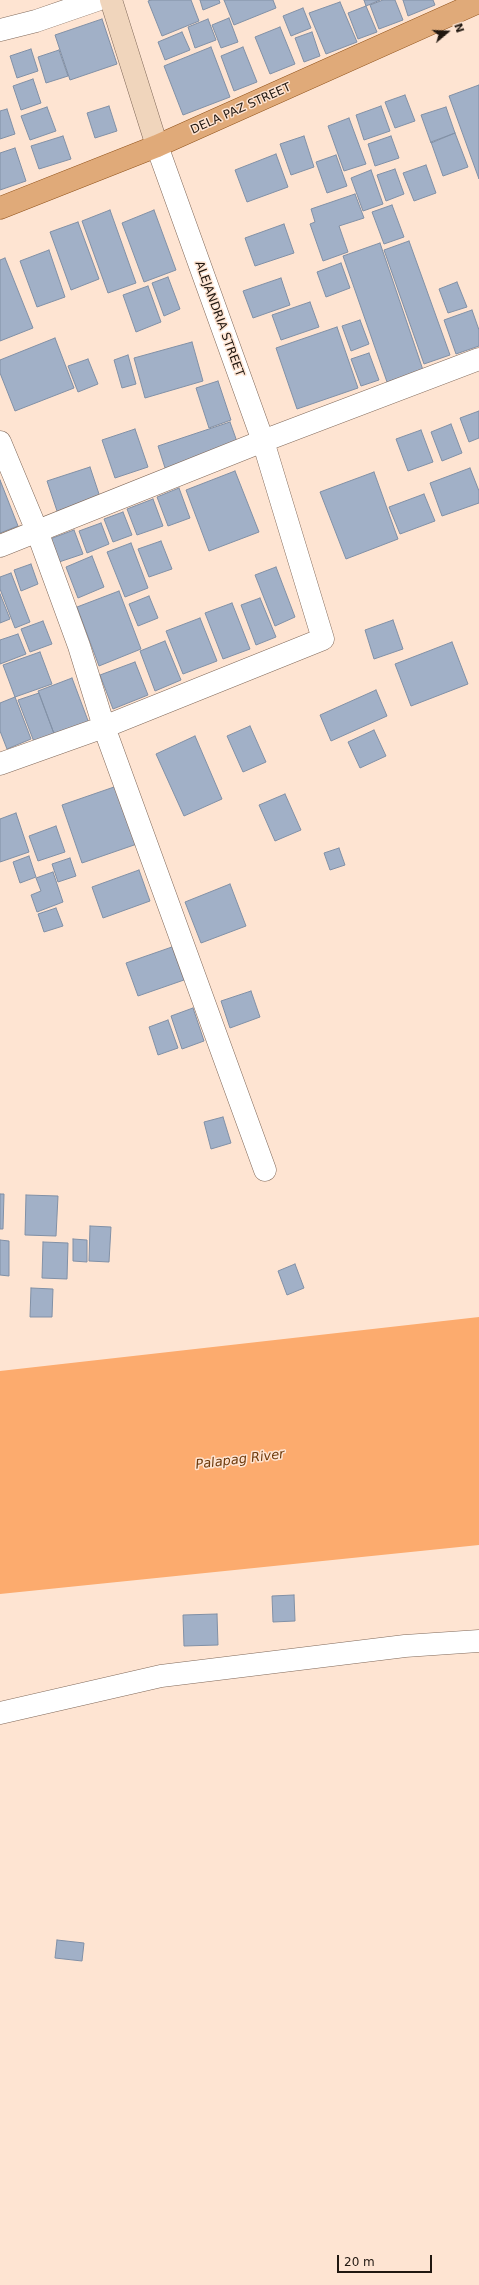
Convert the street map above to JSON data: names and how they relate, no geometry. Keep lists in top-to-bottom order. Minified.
{"streets":{"main road":["DELA PAZ STREET","ALEJANDRIA STREET"]},"crossings":[["DELA PAZ STREET","ALEJANDRIA STREET"]],"water":["Palapag River"],"scale_bar":"20 m","north":"right"}
